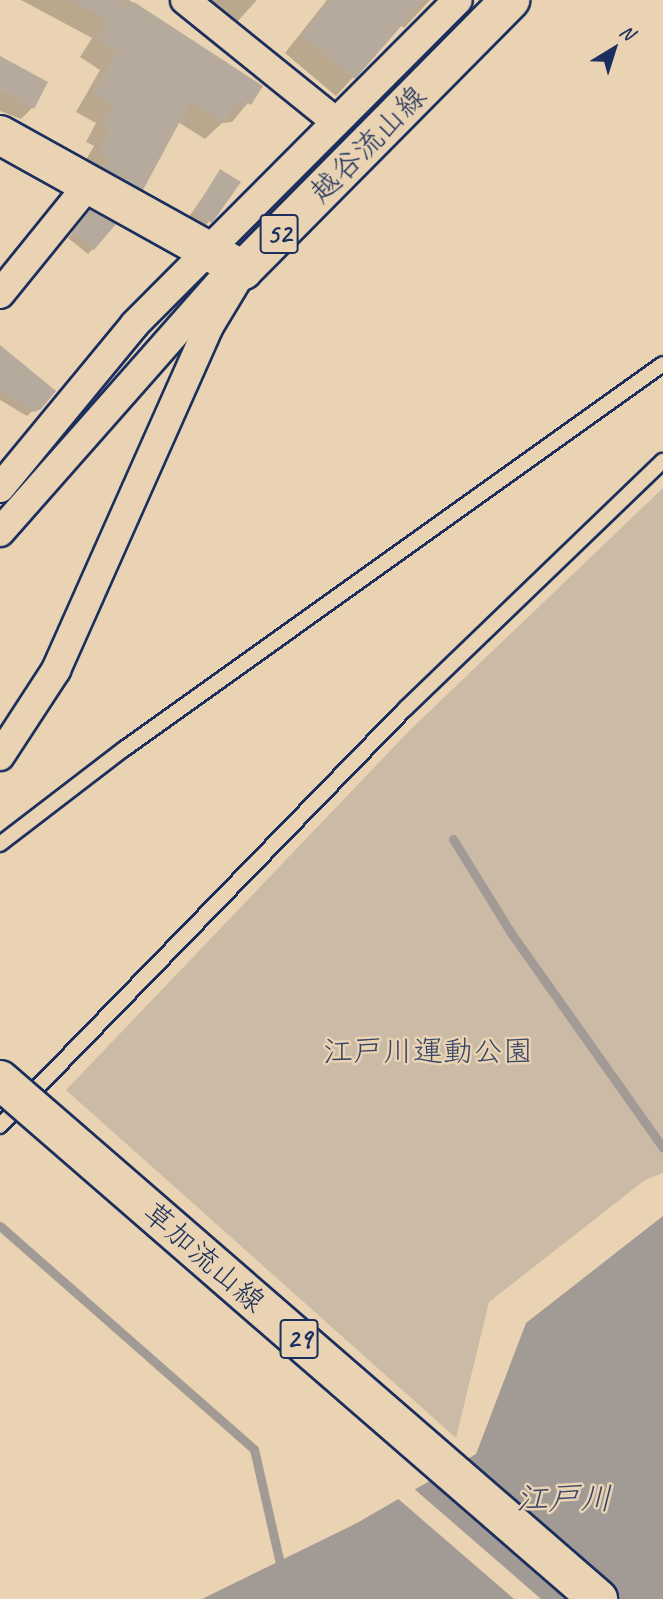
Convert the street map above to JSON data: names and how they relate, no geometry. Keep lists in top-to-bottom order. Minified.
{"streets":{"main road":["越谷流山線","52","草加流山線","29"]},"water":["江戸川"],"parks":["江戸川運動公園"],"north":"top right"}
